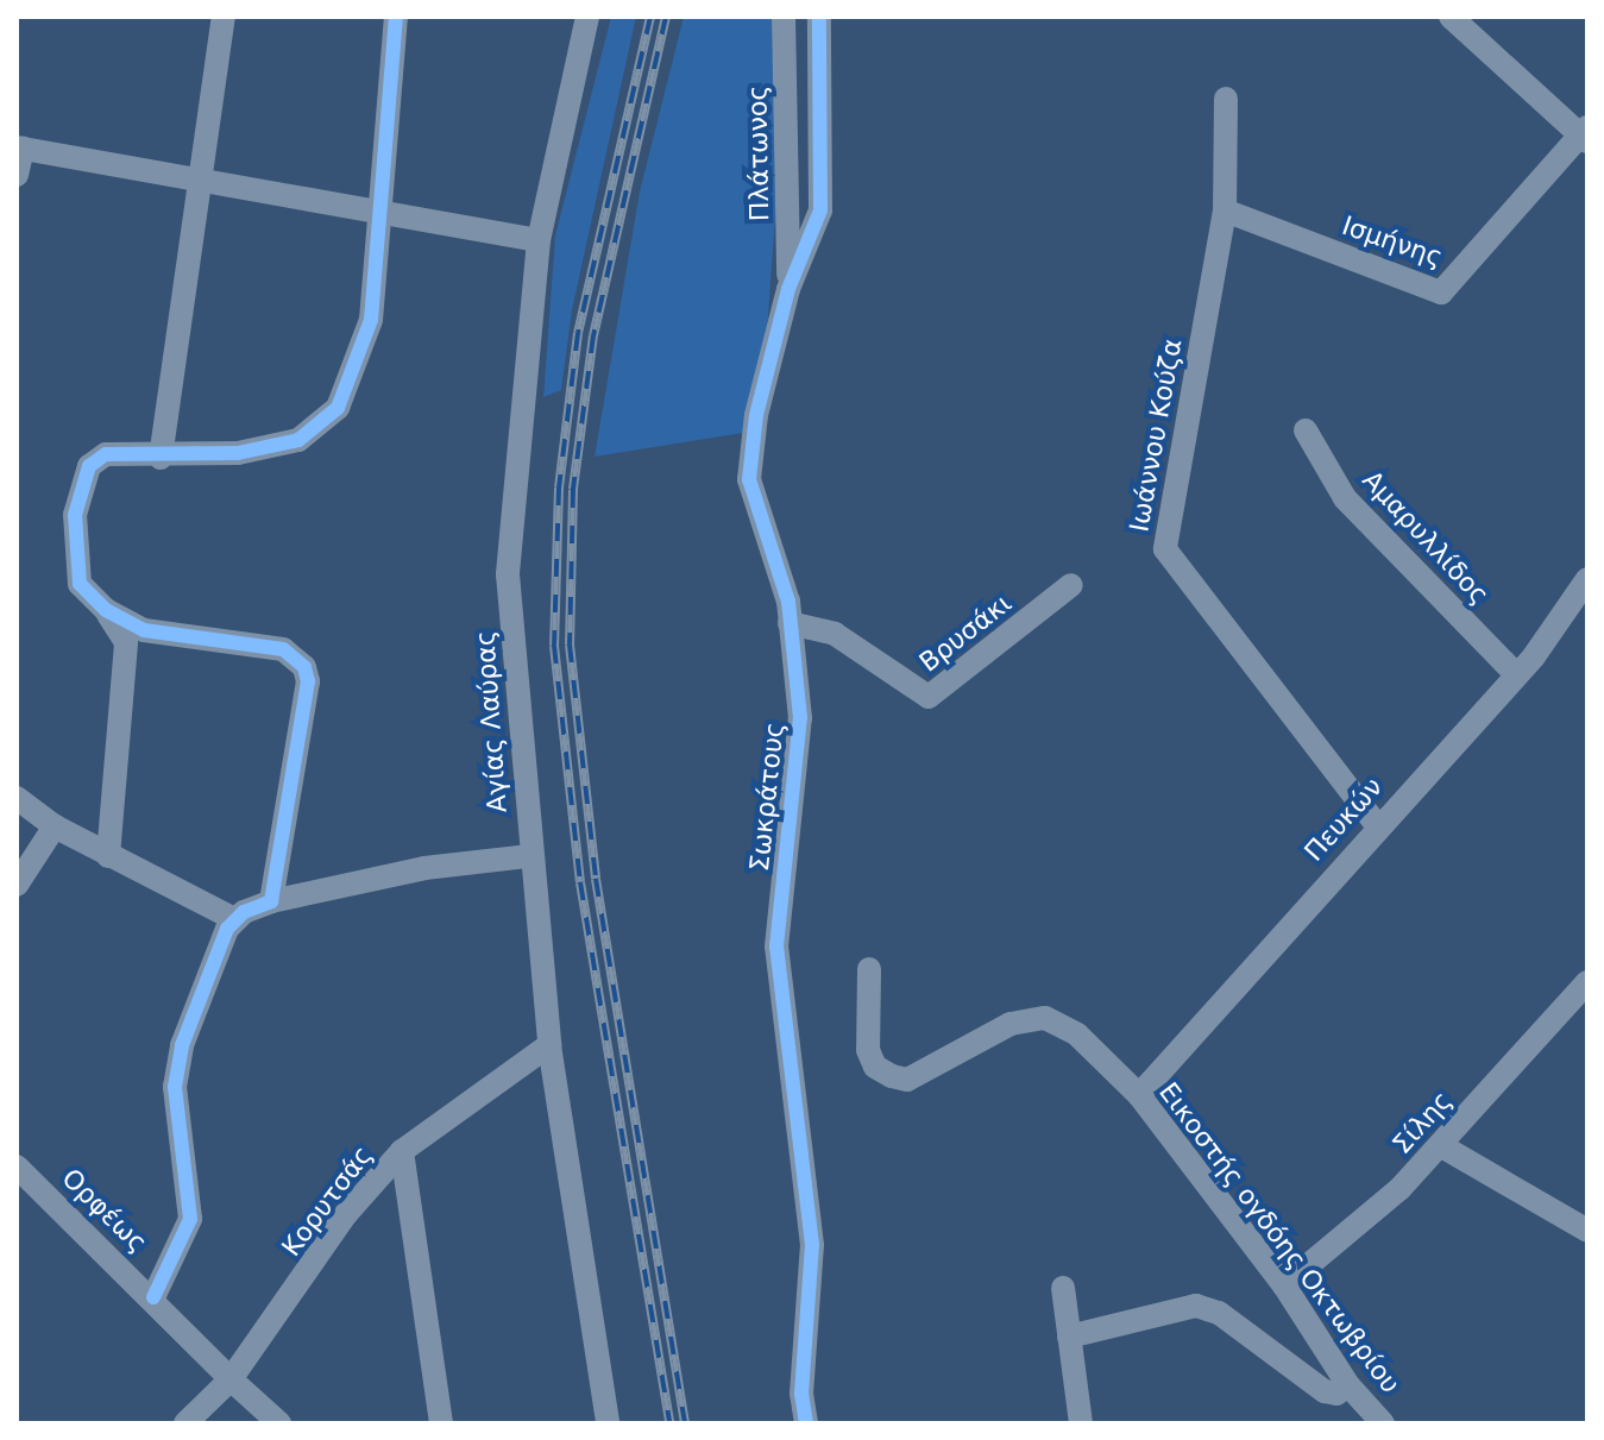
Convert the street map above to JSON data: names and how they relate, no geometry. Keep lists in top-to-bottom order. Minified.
{"streets":{"street":["Πλάτωνος","Ισμήνης","Ιωάννου Κούζα","Αμαρυλλίδος","Βρυσάκι","Αγίας Λαύρας","Σωκράτους","Πευκών","Σίλης","Κορυτσάς","Ορφέως","Εικοστής ογδόης Οκτωβρίου"]},"crossings":[["Πλάτωνος","Σωκράτους"],["Ισμήνης","Ιωάννου Κούζα"],["Ιωάννου Κούζα","Πευκών"],["Αμαρυλλίδος","Πευκών"],["Βρυσάκι","Σωκράτους"],["Αγίας Λαύρας","Κορυτσάς"],["Πευκών","Εικοστής ογδόης Οκτωβρίου"],["Σίλης","Εικοστής ογδόης Οκτωβρίου"],["Κορυτσάς","Ορφέως"]]}
